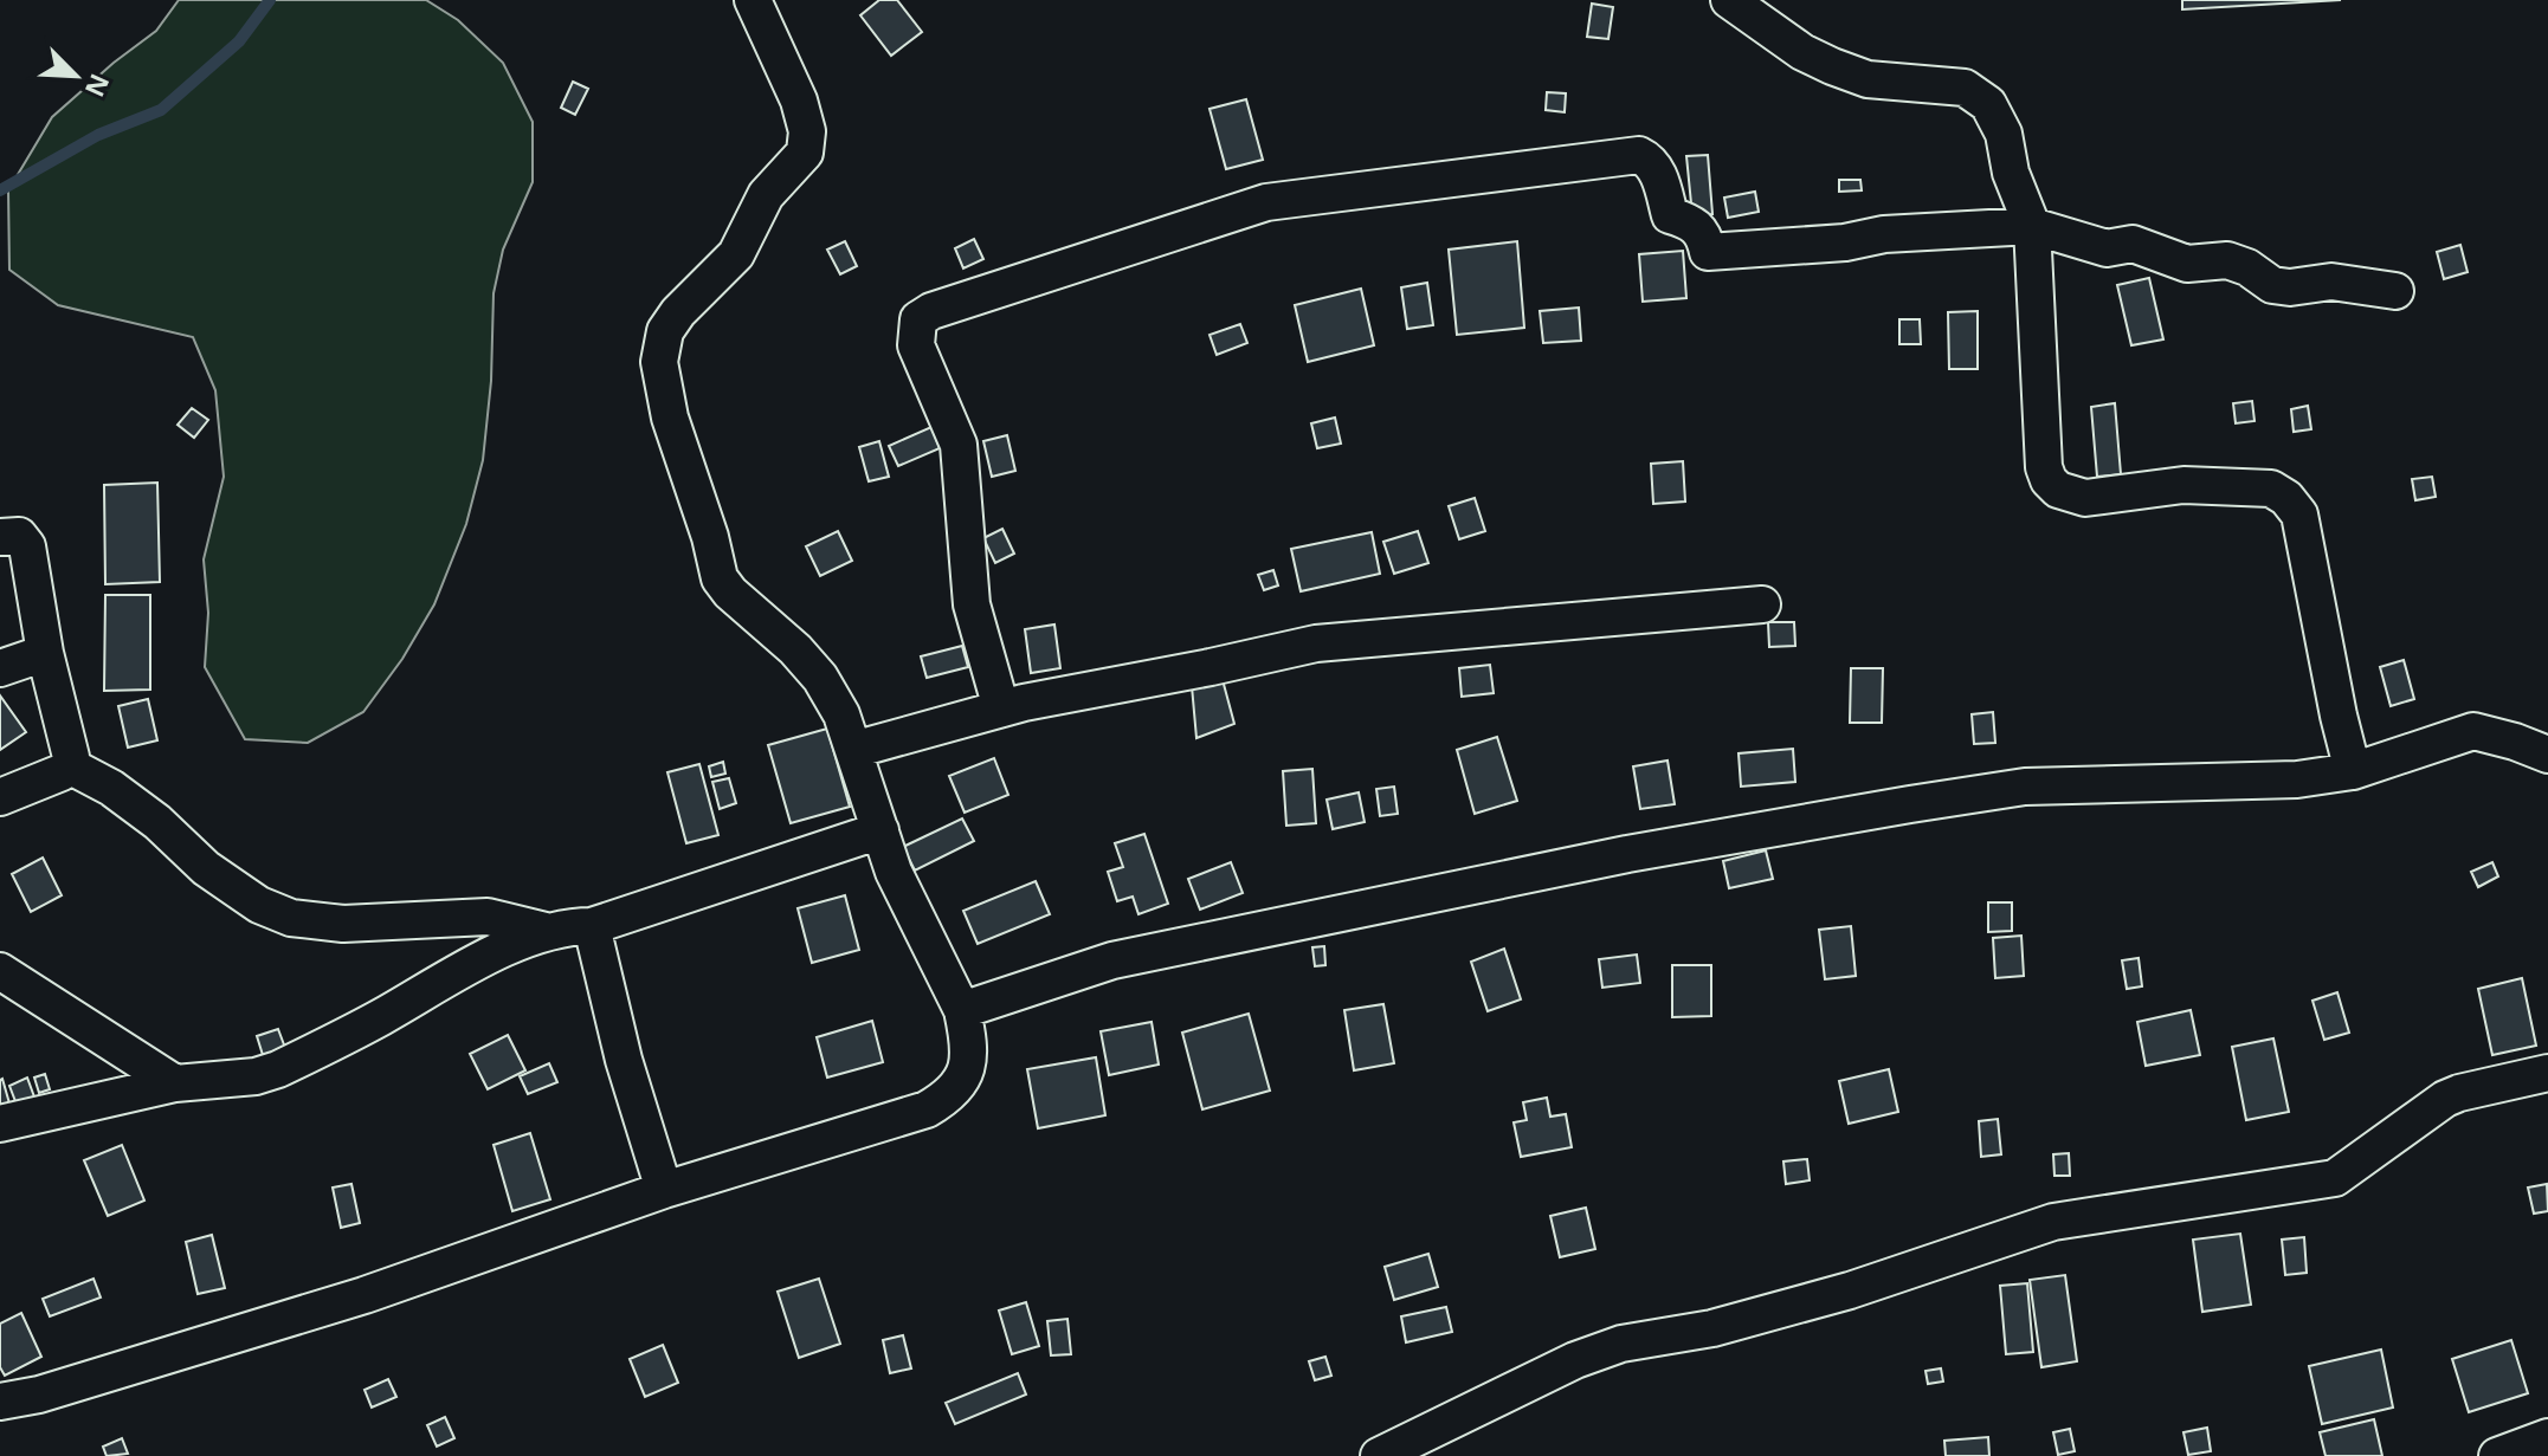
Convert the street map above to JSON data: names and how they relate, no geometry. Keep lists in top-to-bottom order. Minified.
{"north":"bottom right"}
